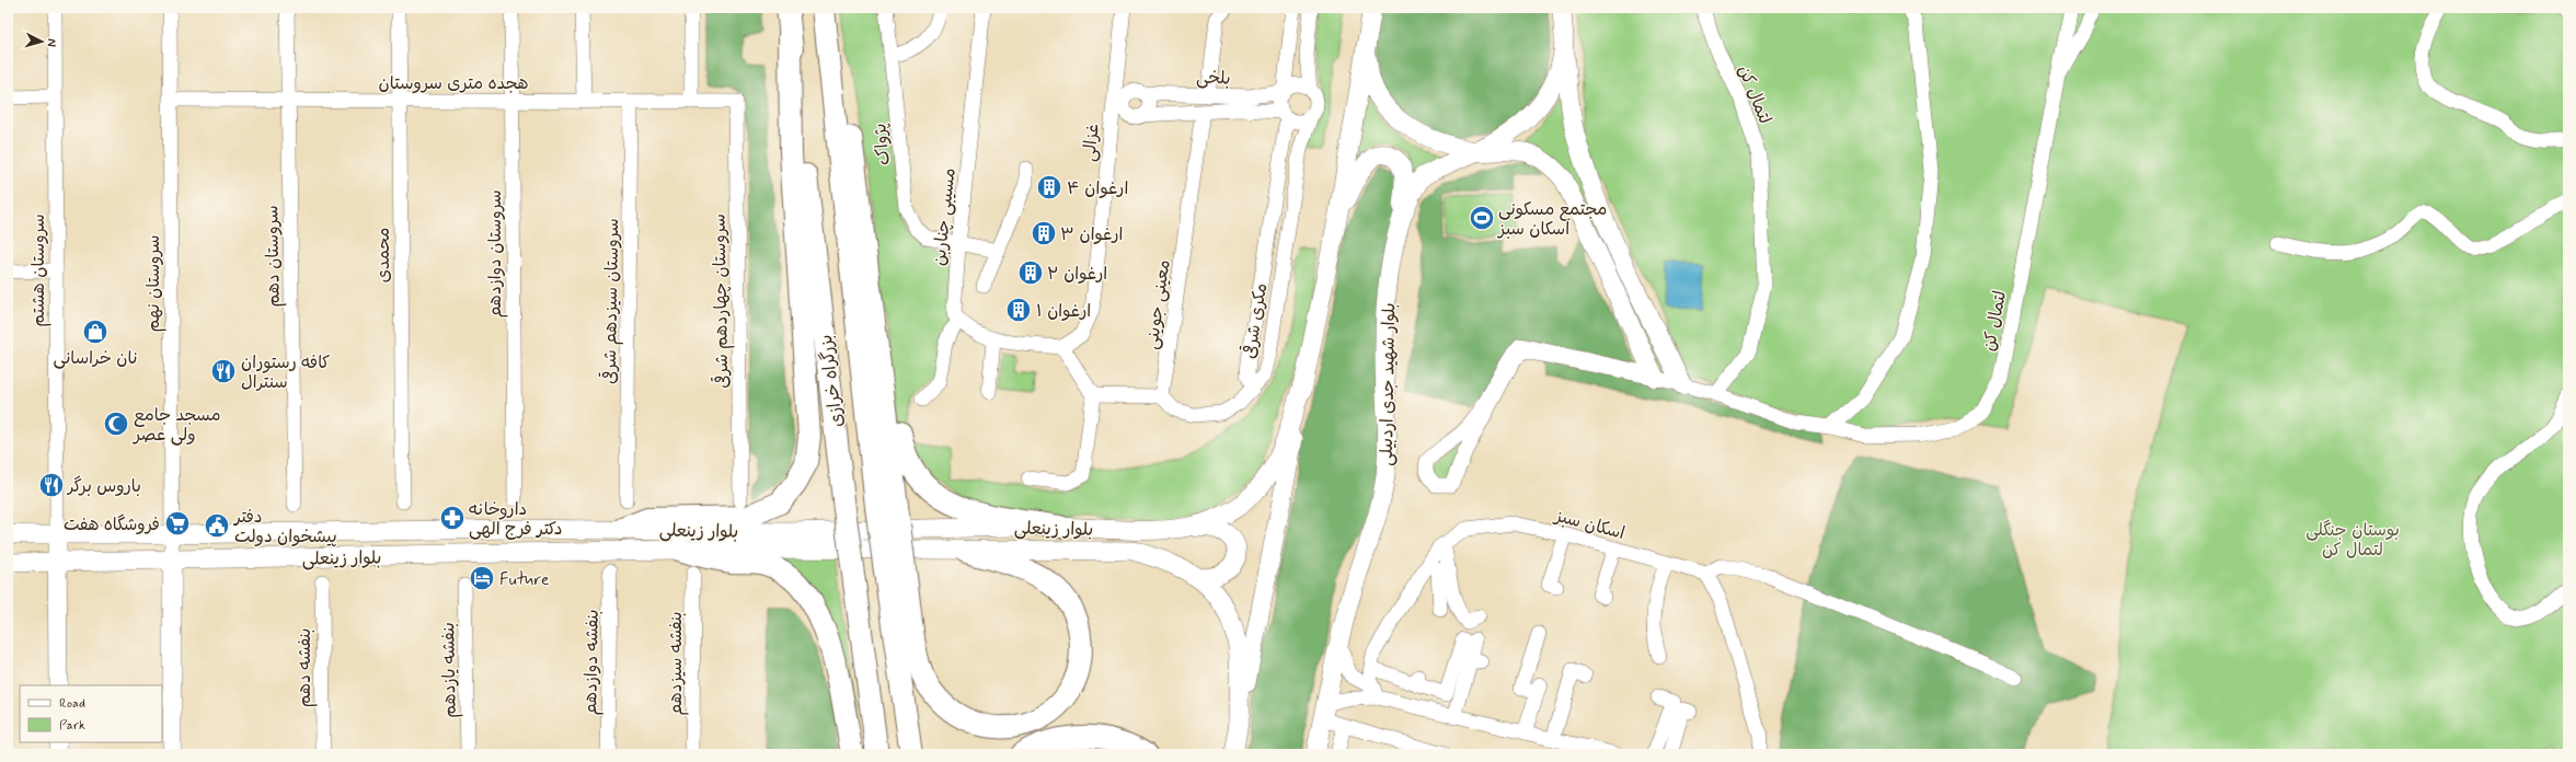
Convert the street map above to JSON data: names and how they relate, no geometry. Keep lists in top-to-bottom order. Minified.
{"streets":{"highway":["بزرگراه خرازی"],"main road":["بلوار شهید جدی اردبیلی","بلوار زینعلی"],"street":["بلخی","هجده متری سروستان","لتمال کن","غزالی","پژواک","مسیبی چناربن","سروستان دوازدهم","محمدی","سروستان دهم","سروستان هشتم","سروستان نهم","سروستان سیزدهم شرقی","سروستان چهاردهم شرقی","معینی جوینی","مکری شرقی","اسکان سبز","بنفشه دوازدهم","بنفشه سیزدهم","بنفشه دهم","بنفشه یازدهم"]},"crossings":[["بلخی","غزالی"],["بلخی","معینی جوینی"],["بلخی","مکری شرقی"],["هجده متری سروستان","سروستان دوازدهم"],["هجده متری سروستان","محمدی"],["هجده متری سروستان","سروستان دهم"],["هجده متری سروستان","سروستان نهم"],["هجده متری سروستان","سروستان سیزدهم شرقی"],["هجده متری سروستان","سروستان چهاردهم شرقی"],["پژواک","مسیبی چناربن"],["سروستان هشتم","بلوار زینعلی"],["سروستان نهم","بلوار زینعلی"]],"parks":["بوستان جنگلی لتمال کن"],"places":{"building":["ارغوان ۴","ارغوان ۳","ارغوان ۲","ارغوان ۱"],"sports":["مجتمع مسکونی اسکان سبز"],"shop":["نان خراسانی"],"restaurant":["کافه رستوران سنترال","باروس برگر"],"mosque":["مسجد جامع ولی عصر"],"pharmacy":["داروخانه دکتر فرج الهی"],"supermarket":["فروشگاه هفت"],"public building":["دفتر پیشخوان دولت"],"hotel":["Future"]},"legend":["Road","Park"],"north":"right"}
